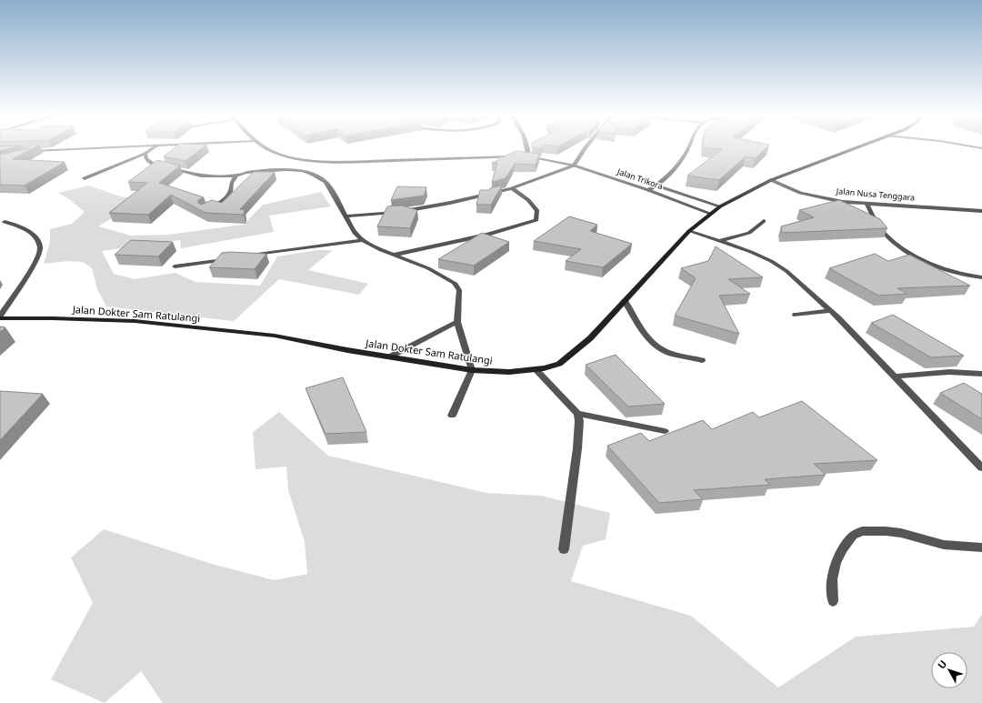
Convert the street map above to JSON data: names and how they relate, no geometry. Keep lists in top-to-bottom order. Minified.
{"streets":{"main road":["Jalan Dokter Sam Ratulangi"],"street":["Jalan Trikora","Jalan Nusa Tenggara"]},"crossings":[["Jalan Trikora","Jalan Dokter Sam Ratulangi"],["Jalan Nusa Tenggara","Jalan Dokter Sam Ratulangi"]],"north":"top left"}
